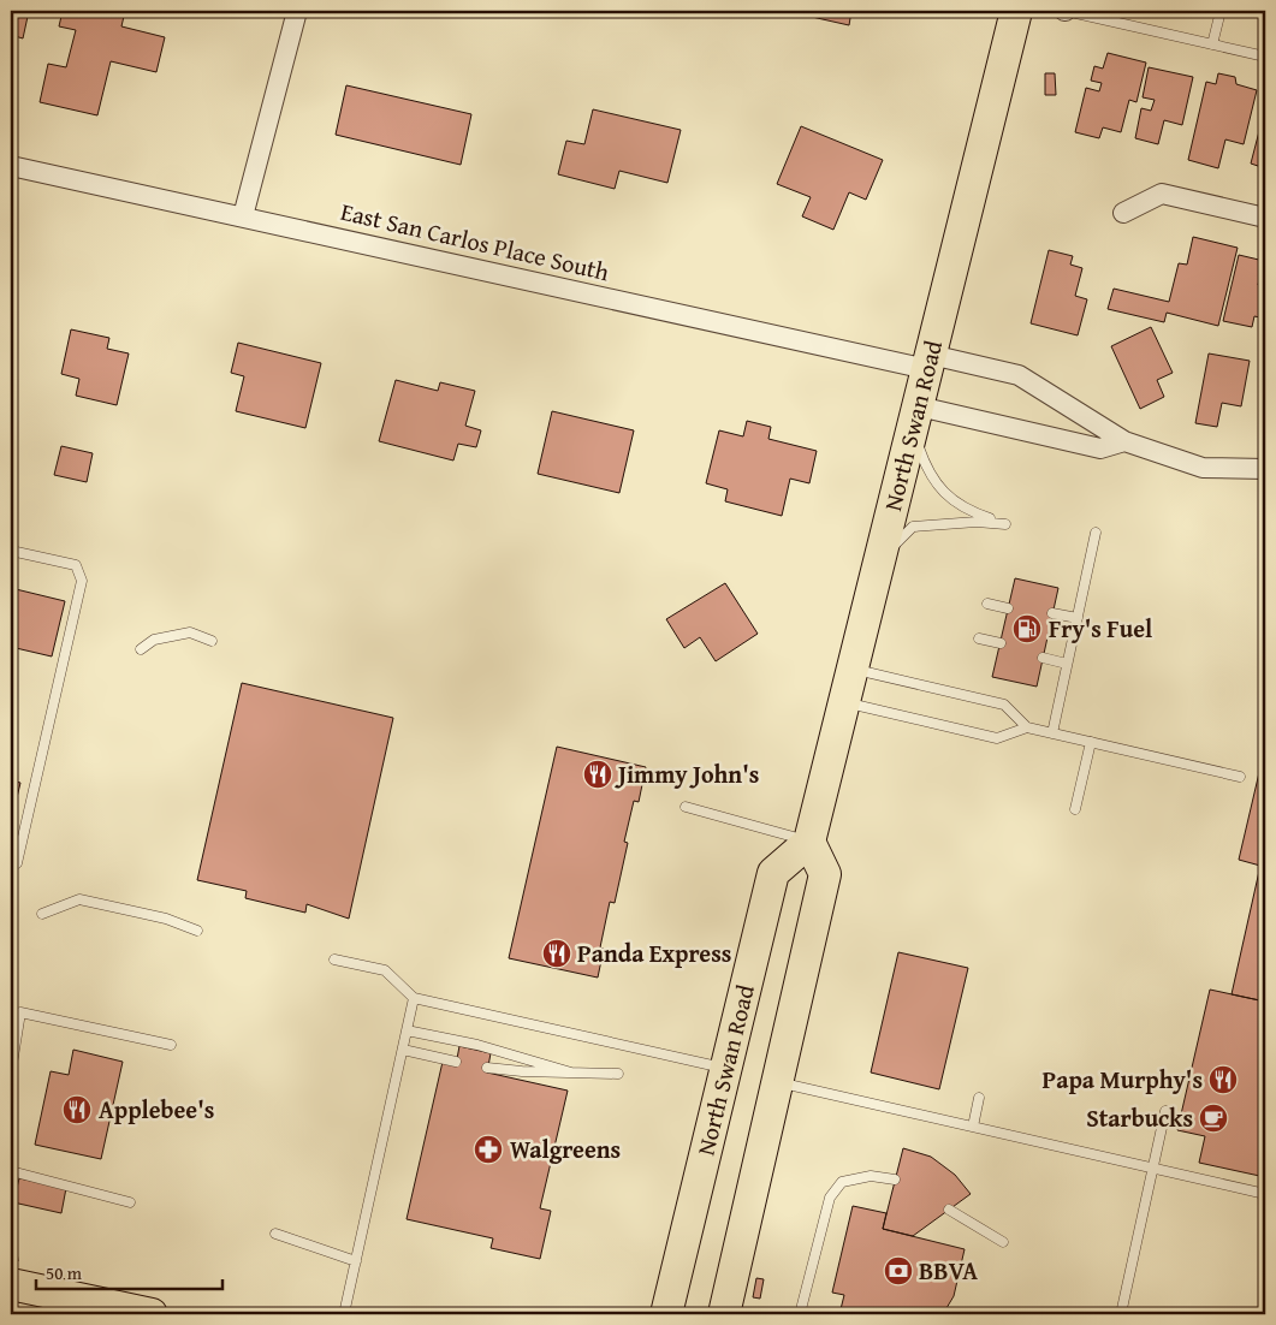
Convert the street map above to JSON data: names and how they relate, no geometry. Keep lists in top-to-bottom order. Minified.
{"streets":{"main road":["North Swan Road"],"street":["East San Carlos Place South"]},"crossings":[["East San Carlos Place South","North Swan Road"]],"places":{"fuel station":["Fry's Fuel"],"restaurant":["Jimmy John's","Panda Express","Papa Murphy's","Applebee's"],"cafe":["Starbucks"],"pharmacy":["Walgreens"],"bank":["BBVA"]},"scale_bar":"50 m"}
